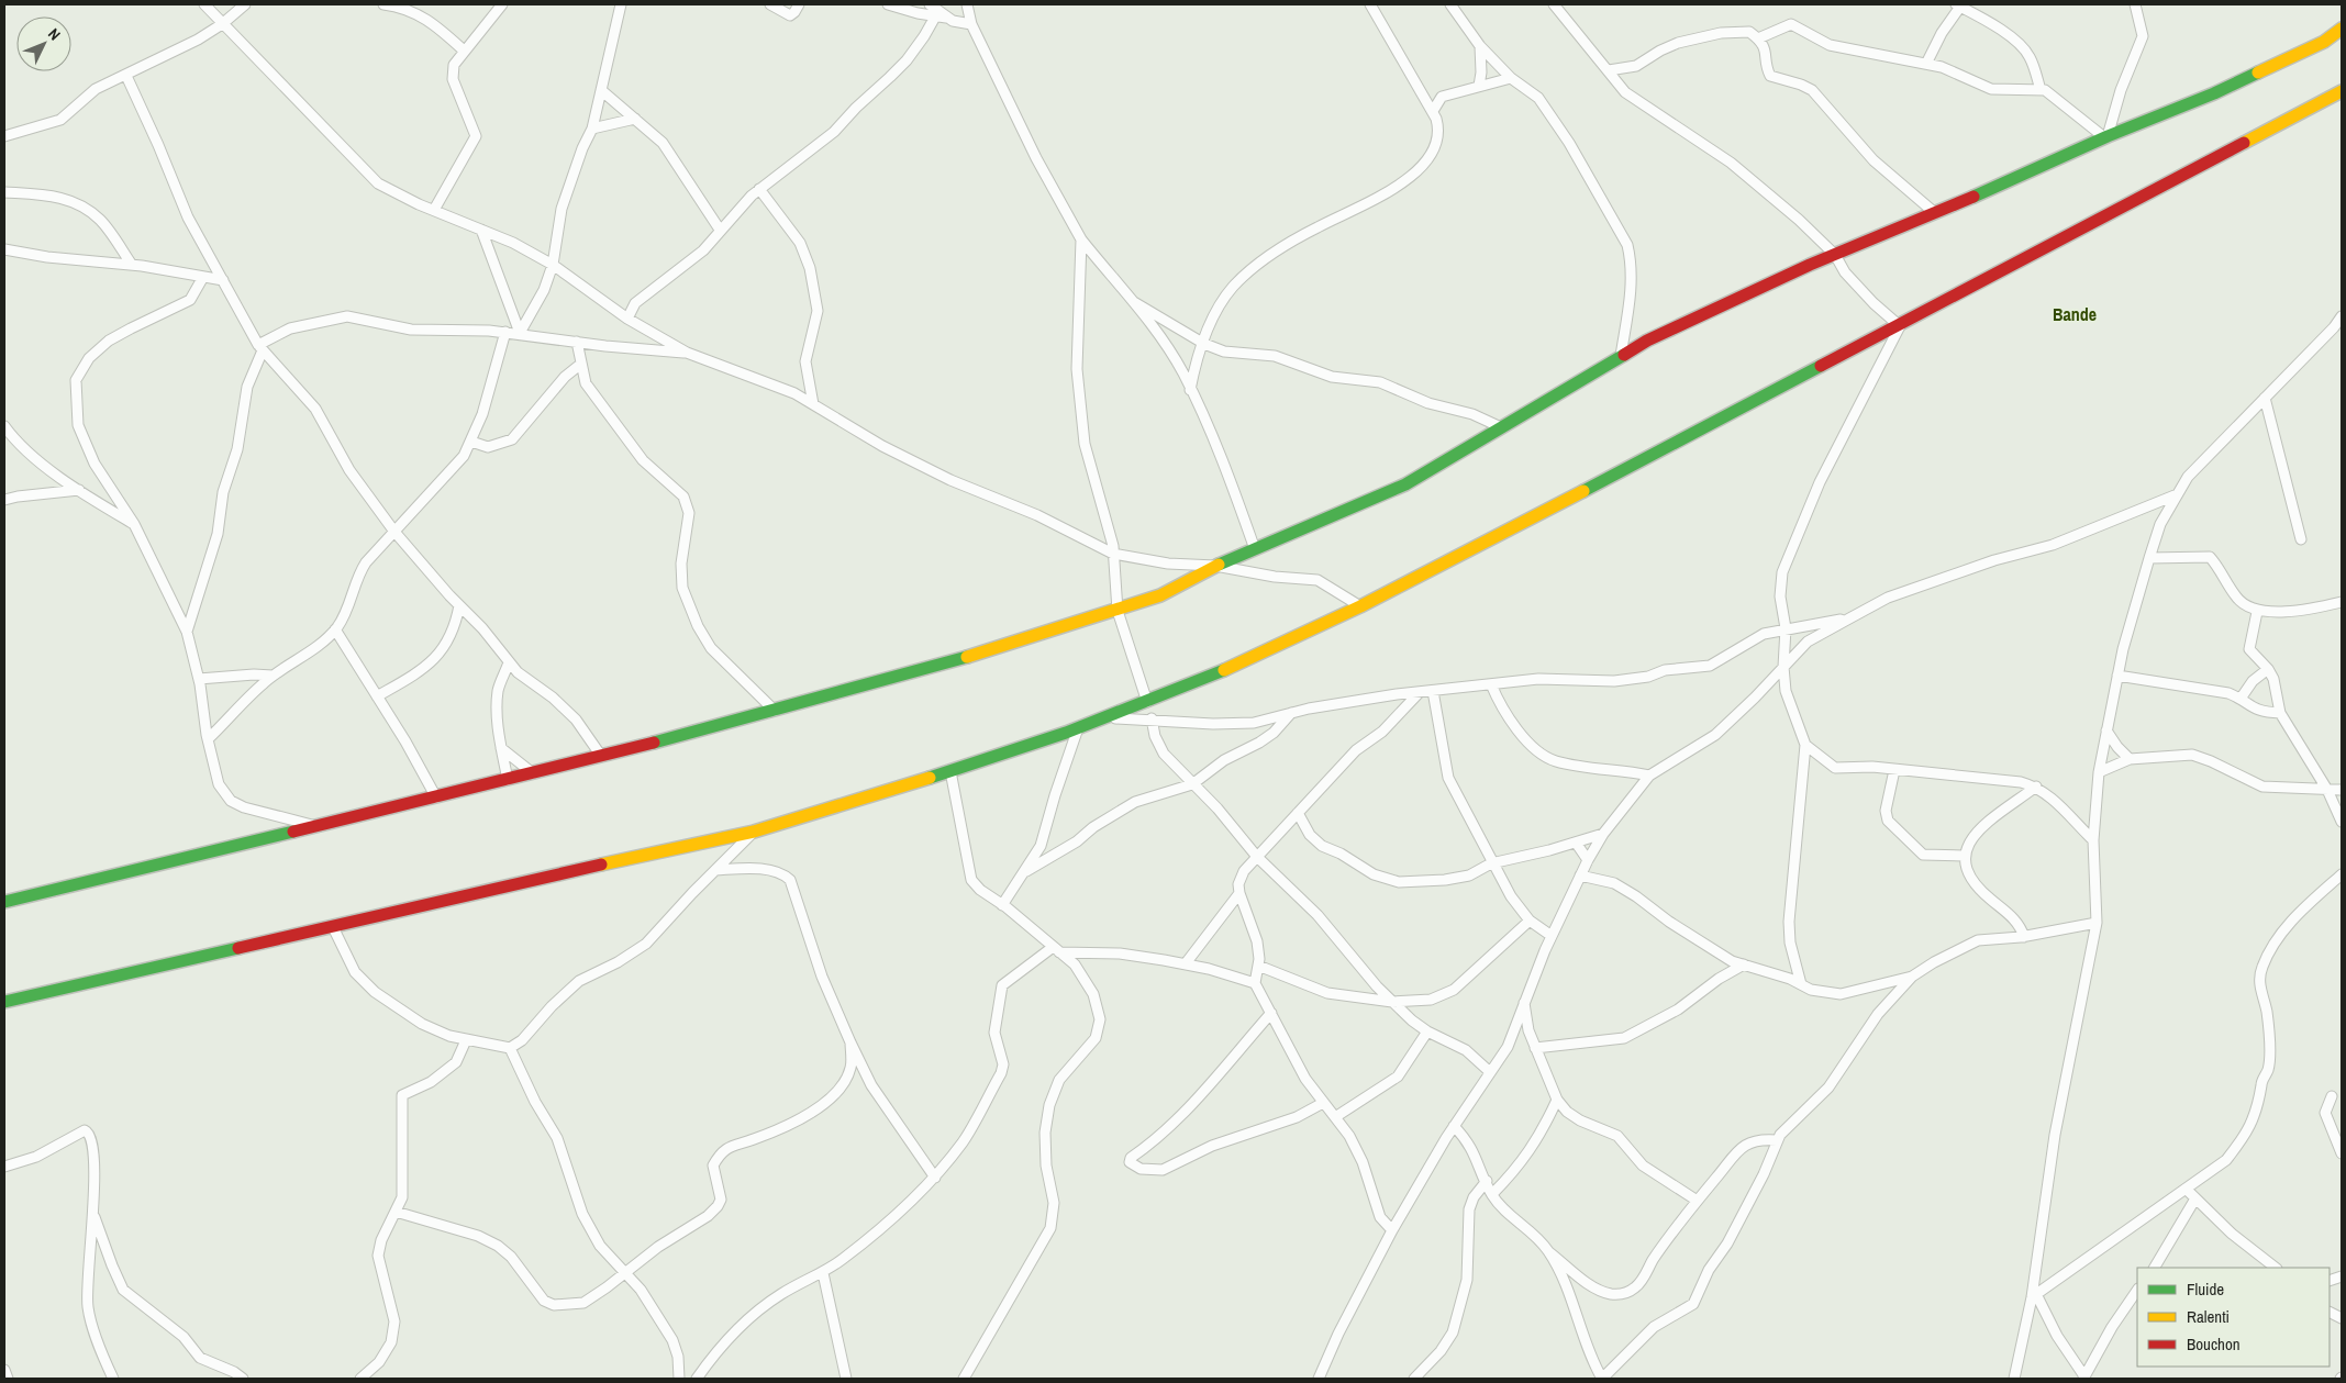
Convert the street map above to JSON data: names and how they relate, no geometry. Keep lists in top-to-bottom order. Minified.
{"districts":["Bande"],"legend":["Fluide","Ralenti","Bouchon"],"north":"top right"}
